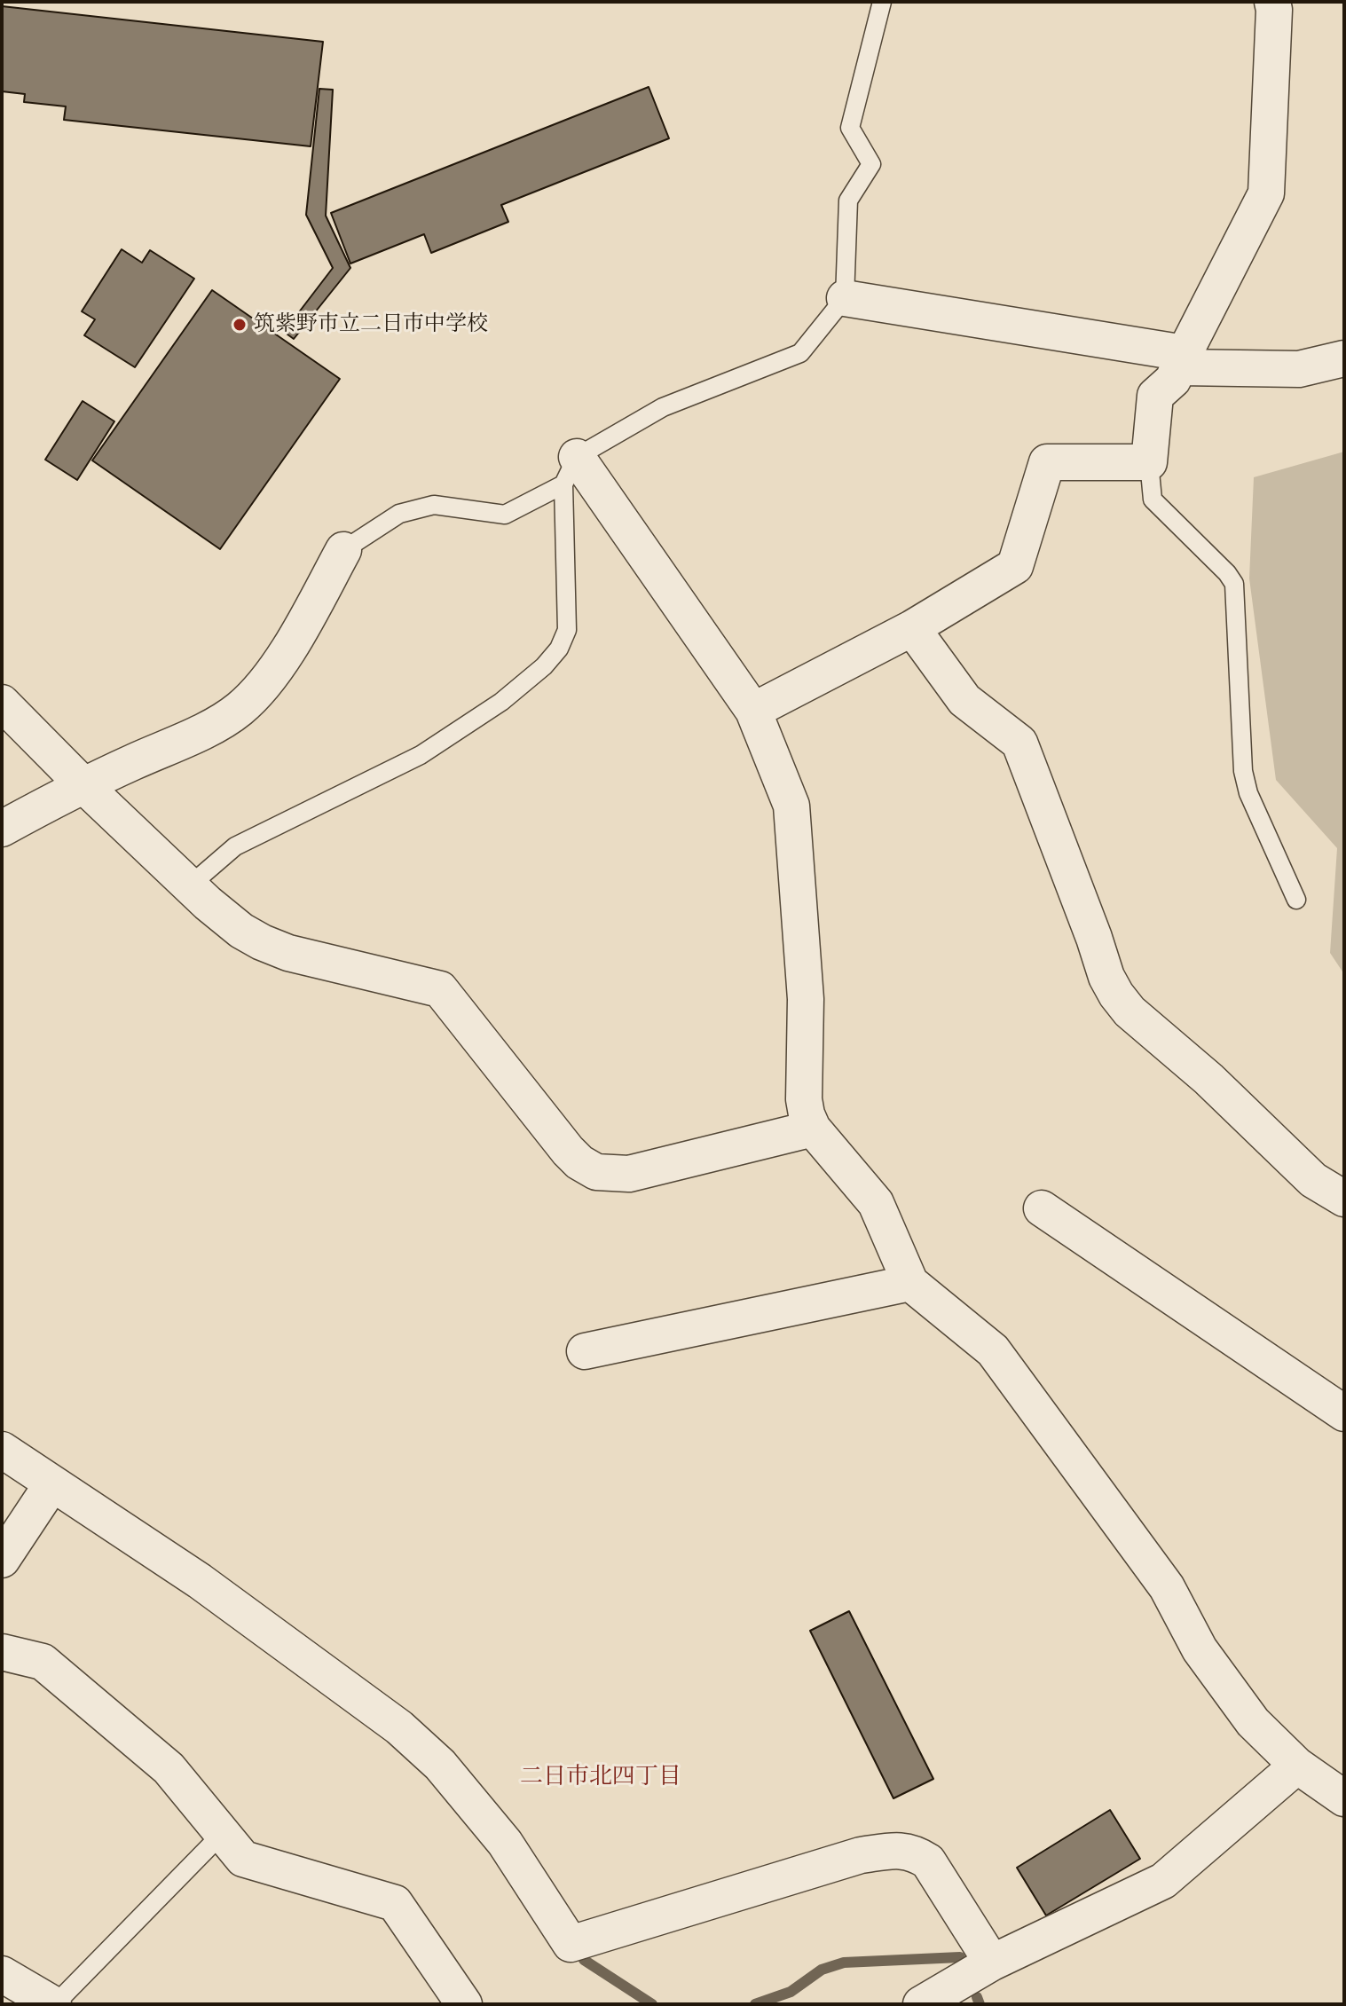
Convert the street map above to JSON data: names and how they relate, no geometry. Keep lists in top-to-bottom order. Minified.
{"districts":["二日市北四丁目"],"places":["筑紫野市立二日市中学校"]}
